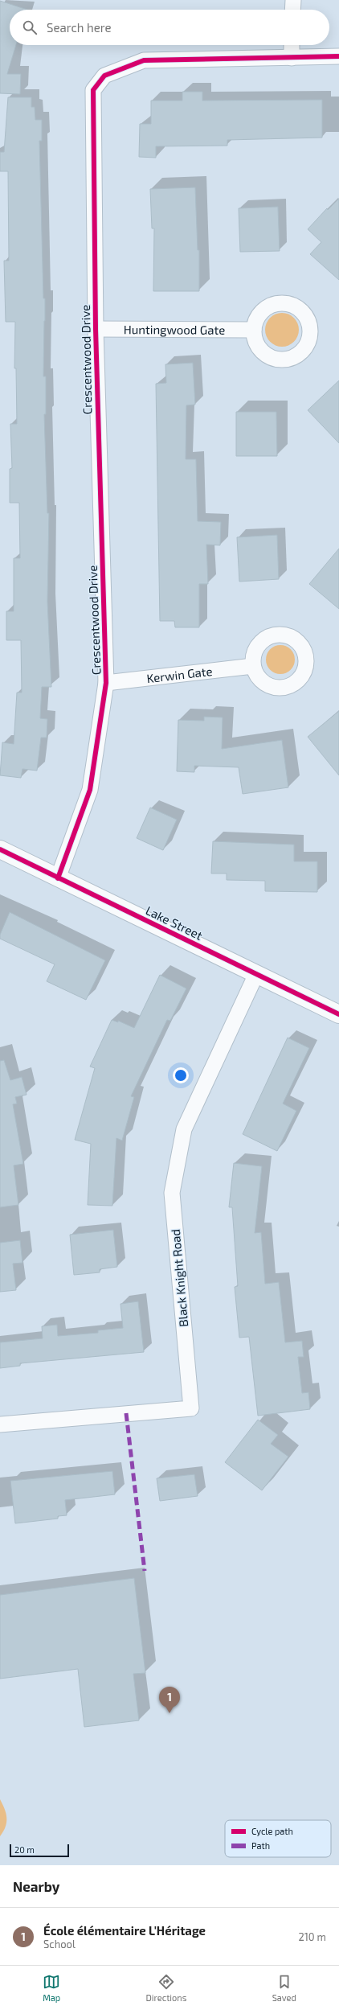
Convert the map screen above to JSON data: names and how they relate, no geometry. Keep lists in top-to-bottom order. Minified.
{"streets":{"main road":["Lake Street"],"street":["Huntingwood Gate","Crescentwood Drive","Kerwin Gate","Black Knight Road"]},"crossings":[["Huntingwood Gate","Crescentwood Drive"],["Crescentwood Drive","Kerwin Gate"],["Crescentwood Drive","Lake Street"],["Lake Street","Black Knight Road"]],"legend":["Cycle path","Path"],"scale_bar":"20 m","page":{"search":"Search here","pins":"1","scale":"20 m","heading":"Nearby","list":[{"mark":"1","name":"École élémentaire L'Héritage","note":"School","value":"210 m"}],"nav":["Map","Directions","Saved"]}}
